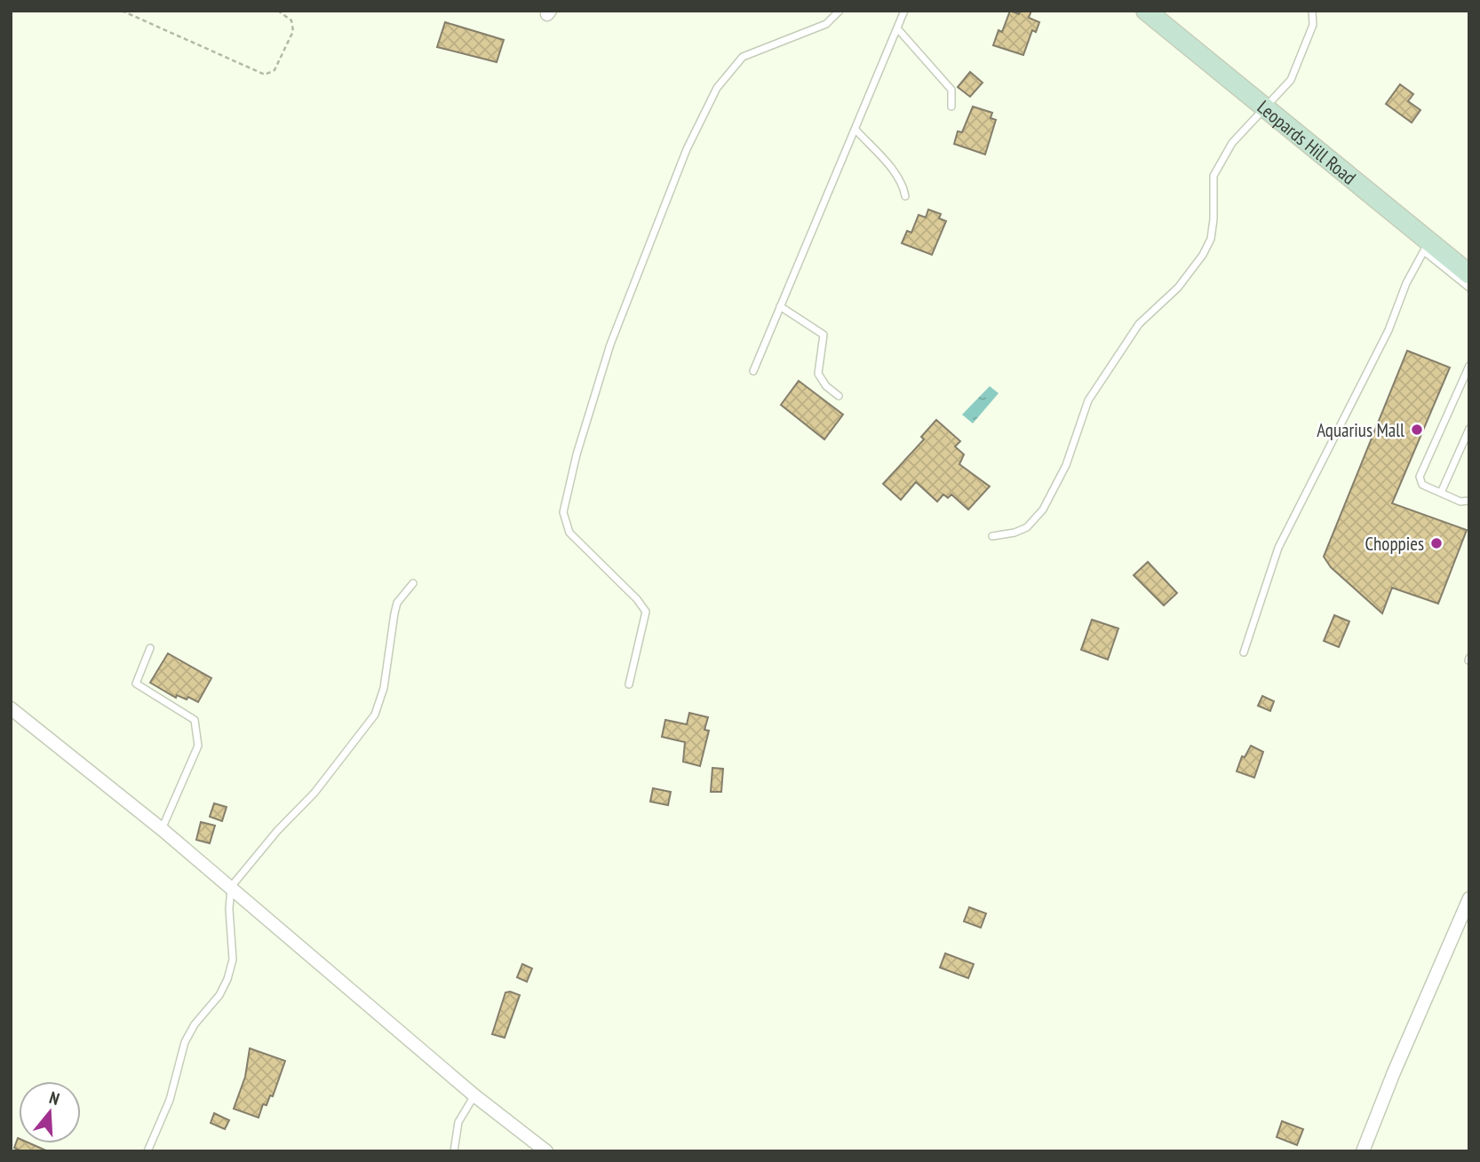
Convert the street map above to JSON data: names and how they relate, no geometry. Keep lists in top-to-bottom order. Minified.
{"streets":{"main road":["Leopards Hill Road"]},"places":["Aquarius Mall","Choppies"],"north":"top"}
